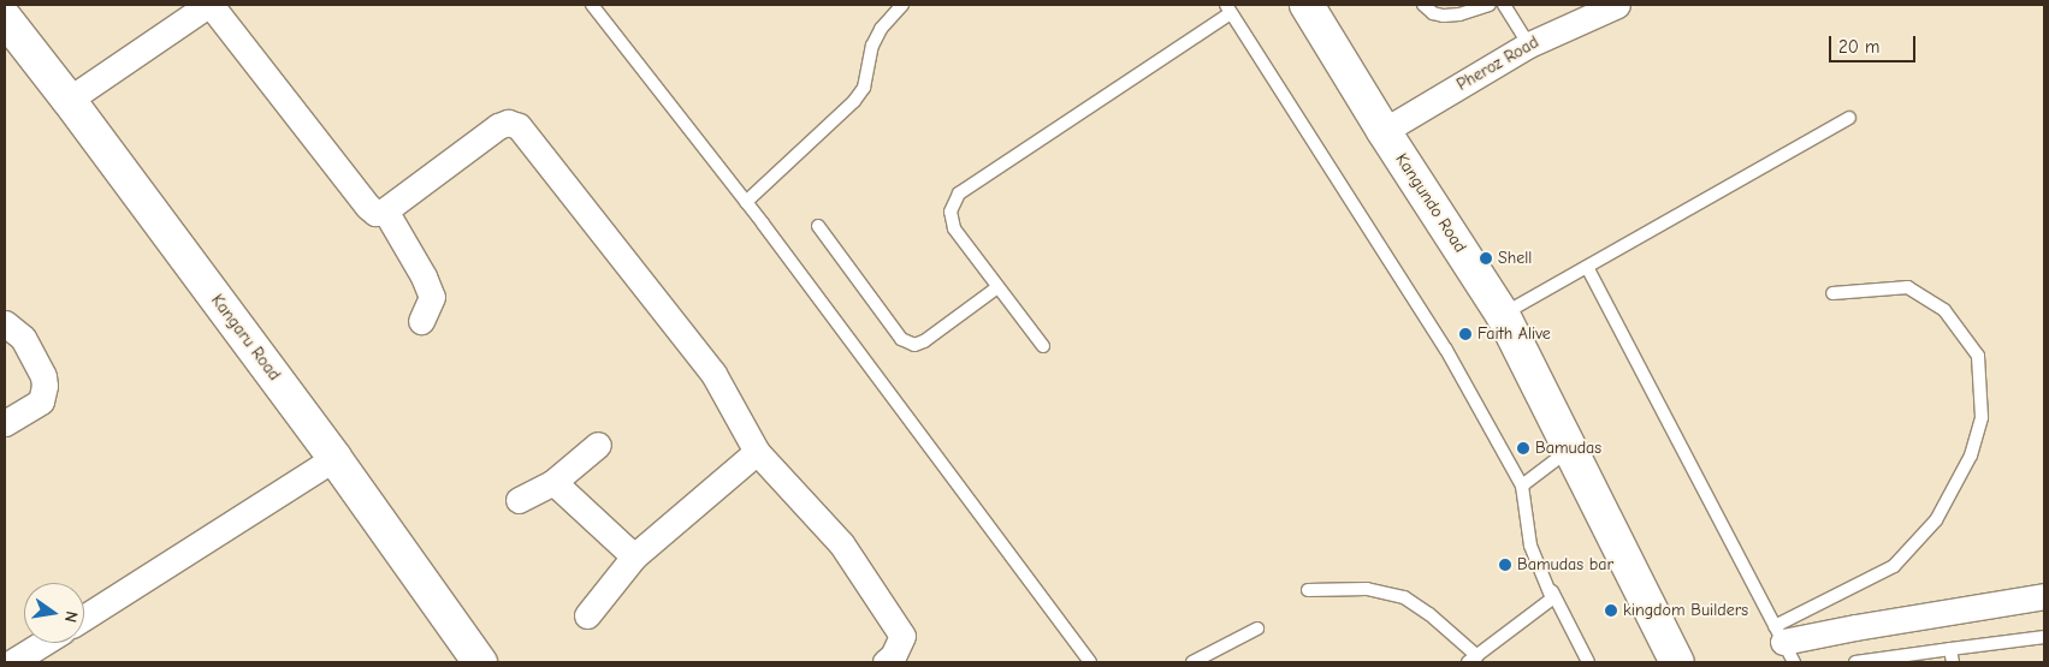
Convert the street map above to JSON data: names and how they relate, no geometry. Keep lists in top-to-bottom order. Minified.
{"streets":{"main road":["Kangundo Road","Kangaru Road"],"street":["Pheroz Road"]},"crossings":[["Pheroz Road","Kangundo Road"]],"places":["Shell","Faith Alive","Bamudas","Bamudas bar","kingdom Builders"],"scale_bar":"20 m","north":"right"}
